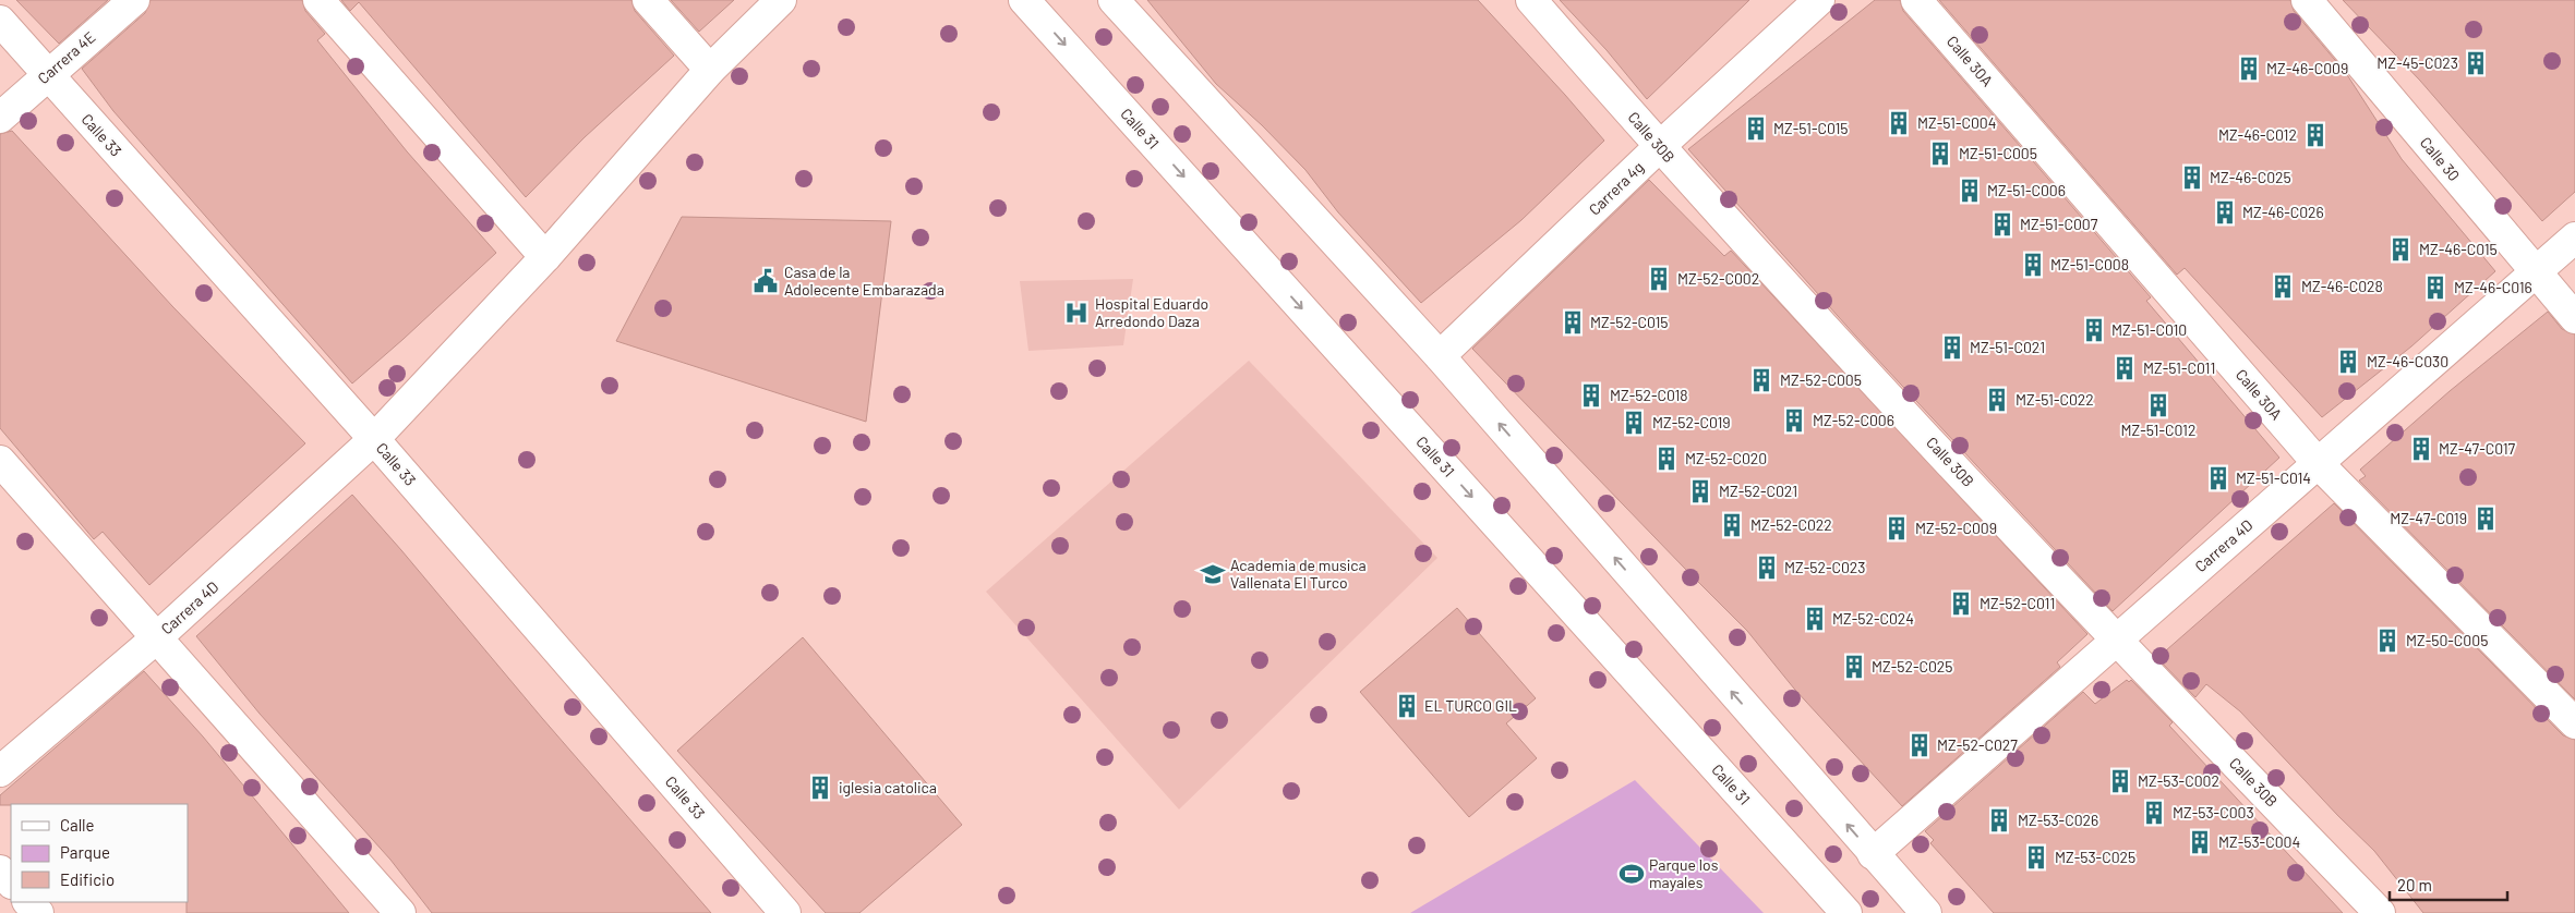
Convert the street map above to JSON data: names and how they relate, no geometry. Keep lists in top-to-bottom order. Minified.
{"streets":{"street":["Carrera 4E","Calle 30A","Calle 31","Calle 33","Calle 30B","Calle 30","Carrera 4g","Carrera 4D"]},"crossings":[["Carrera 4E","Calle 33"],["Calle 30A","Carrera 4D"],["Calle 33","Carrera 4D"],["Calle 30B","Carrera 4g"],["Calle 30B","Carrera 4D"],["Calle 30","Carrera 4D"]],"places":{"building":["MZ-45-C023","MZ-46-C009","MZ-51-C004","MZ-51-C015","MZ-46-C012","MZ-51-C005","MZ-46-C025","MZ-51-C006","MZ-46-C026","MZ-51-C007","MZ-46-C015","MZ-51-C008","MZ-52-C002","MZ-46-C028","MZ-46-C016","MZ-52-C015","MZ-51-C010","MZ-51-C021","MZ-46-C030","MZ-51-C011","MZ-52-C005","MZ-52-C018","MZ-51-C022","MZ-51-C012","MZ-52-C006","MZ-52-C019","MZ-47-C017","MZ-52-C020","MZ-51-C014","MZ-52-C021","MZ-47-C019","MZ-52-C022","MZ-52-C009","MZ-52-C023","MZ-52-C011","MZ-52-C024","MZ-50-C005","MZ-52-C025","EL TURCO GIL","MZ-52-C027","MZ-53-C002","iglesia catolica","MZ-53-C003","MZ-53-C026","MZ-53-C004","MZ-53-C025"],"public building":["Casa de la Adolecente Embarazada"],"hospital":["Hospital Eduardo Arredondo Daza"],"school or university":["Academia de musica Vallenata El Turco"],"sports":["Parque los mayales"]},"legend":["Calle","Parque","Edificio"],"scale_bar":"20 m"}
